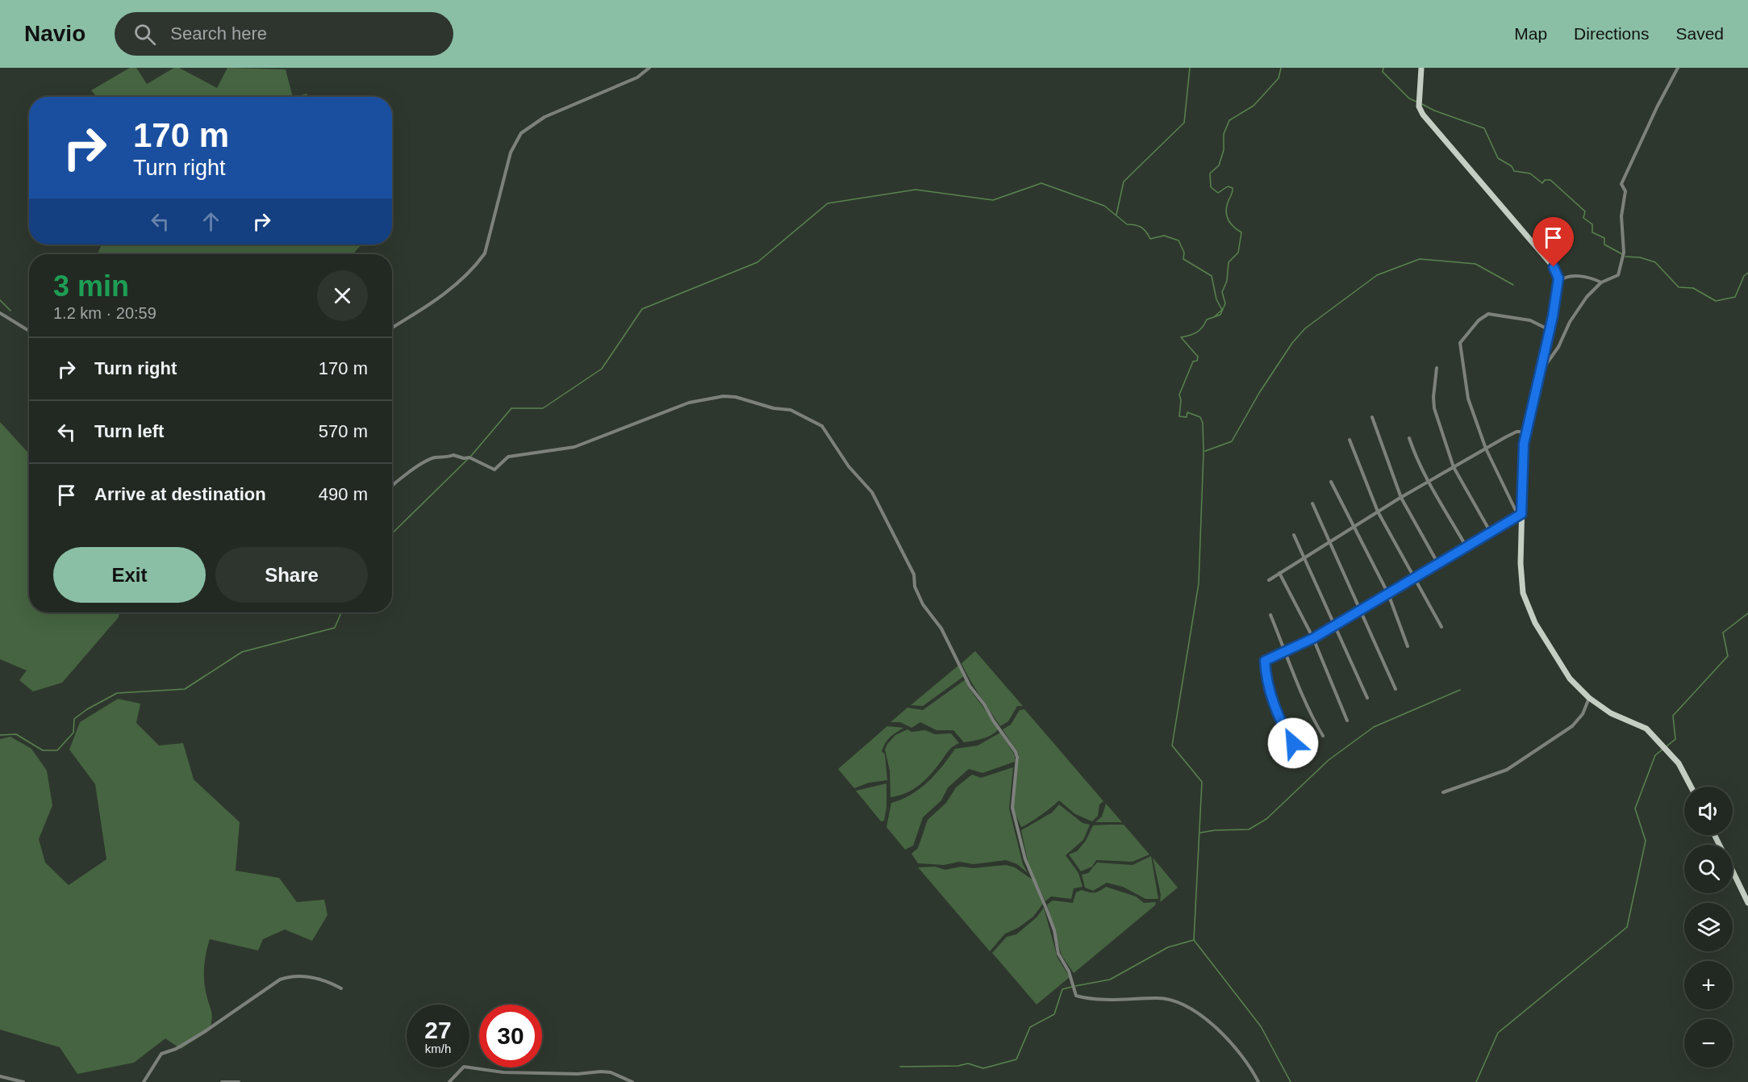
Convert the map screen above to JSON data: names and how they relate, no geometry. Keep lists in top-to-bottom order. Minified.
{"page":{"header":"Navio","search":"Search here","nav":["Map","Directions","Saved"],"turn":["170 m","Turn right"],"heading":["3 min","1.2 km · 20:59"],"list":[{"name":"Turn right","value":"170 m"},{"name":"Turn left","value":"570 m"},{"name":"Arrive at destination","value":"490 m"}],"buttons":["Exit","Share"],"map_buttons":["+","−"],"speed":"27 km/h","limit":"30"}}
